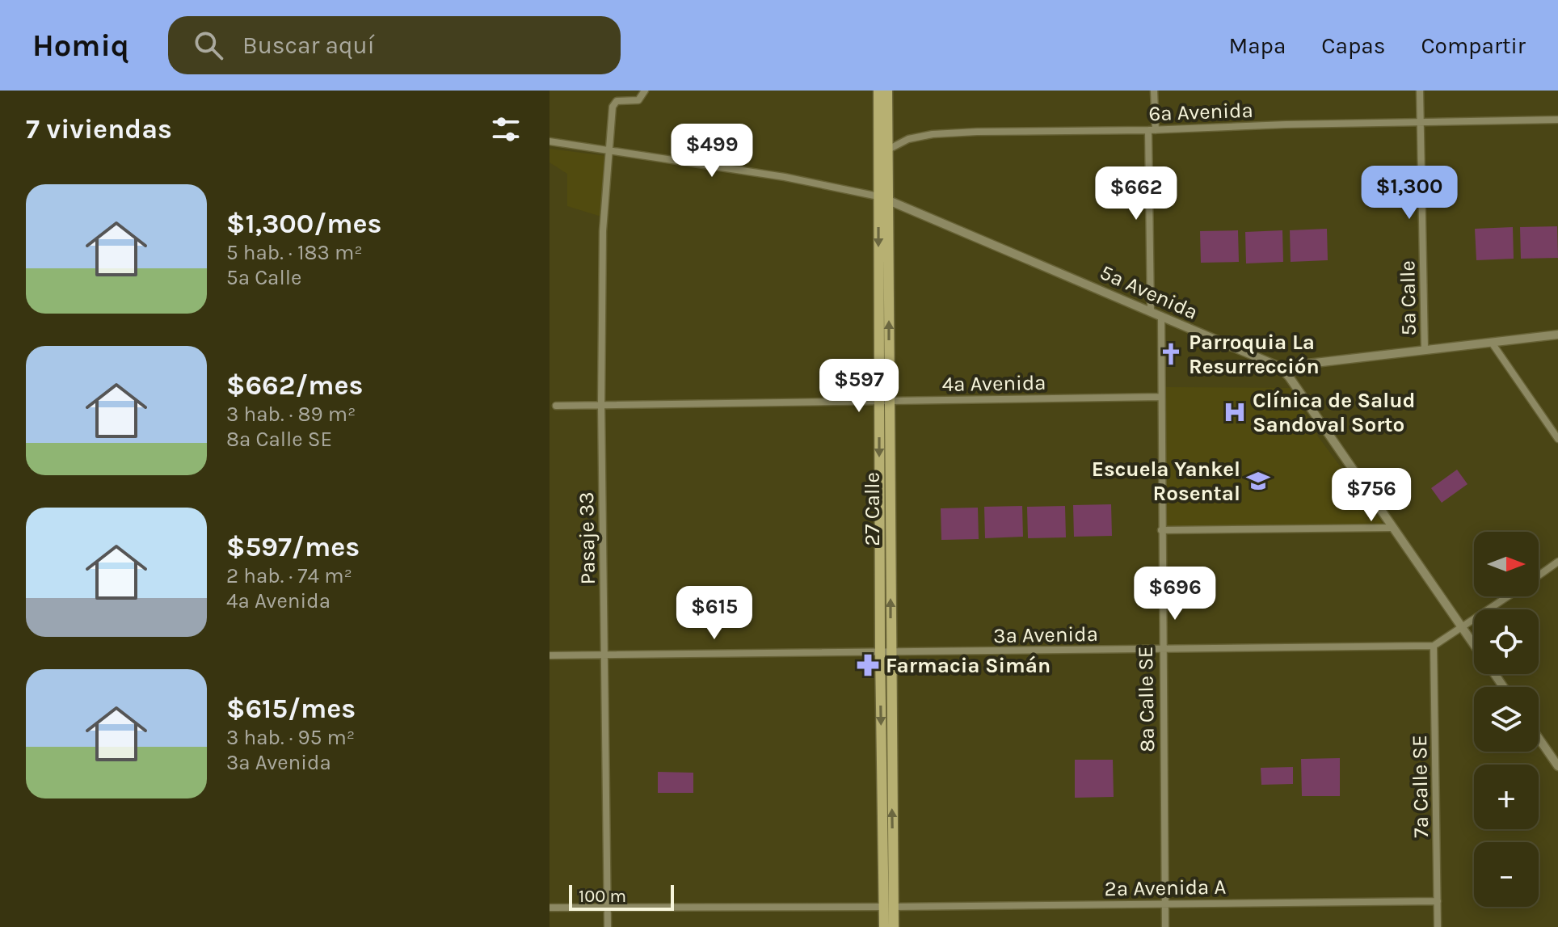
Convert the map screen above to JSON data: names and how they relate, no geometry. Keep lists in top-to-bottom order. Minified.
{"streets":{"main road":["27 Calle"],"street":["6a Avenida","5a Avenida","5a Calle","4a Avenida","Pasaje 33","3a Avenida","8a Calle SE","7a Calle SE","2a Avenida A"]},"crossings":[["6a Avenida","5a Calle"],["6a Avenida","27 Calle"],["5a Avenida","5a Calle"],["5a Avenida","27 Calle"],["5a Avenida","Pasaje 33"],["5a Avenida","8a Calle SE"],["4a Avenida","27 Calle"],["4a Avenida","Pasaje 33"],["4a Avenida","8a Calle SE"],["27 Calle","3a Avenida"],["27 Calle","2a Avenida A"],["Pasaje 33","3a Avenida"],["Pasaje 33","2a Avenida A"],["3a Avenida","8a Calle SE"],["3a Avenida","7a Calle SE"],["8a Calle SE","2a Avenida A"],["7a Calle SE","2a Avenida A"]],"places":{"church":["Parroquia La Resurrección"],"hospital":["Clínica de Salud Sandoval Sorto"],"school or university":["Escuela Yankel Rosental"],"pharmacy":["Farmacia Simán"]},"scale_bar":"100 m","north":"right","page":{"header":"Homiq","search":"Buscar aquí","nav":["Mapa","Capas","Compartir"],"heading":"7 viviendas","price":["$499","$1,300","$662","$597","$756","$696","$615"],"list":[{"name":"$1,300/mes","note":"5 hab. · 183 m² · 5a Calle"},{"name":"$662/mes","note":"3 hab. · 89 m² · 8a Calle SE"},{"name":"$597/mes","note":"2 hab. · 74 m² · 4a Avenida"},{"name":"$615/mes","note":"3 hab. · 95 m² · 3a Avenida"}],"map_buttons":["+","−"],"scale":"100 m"}}
